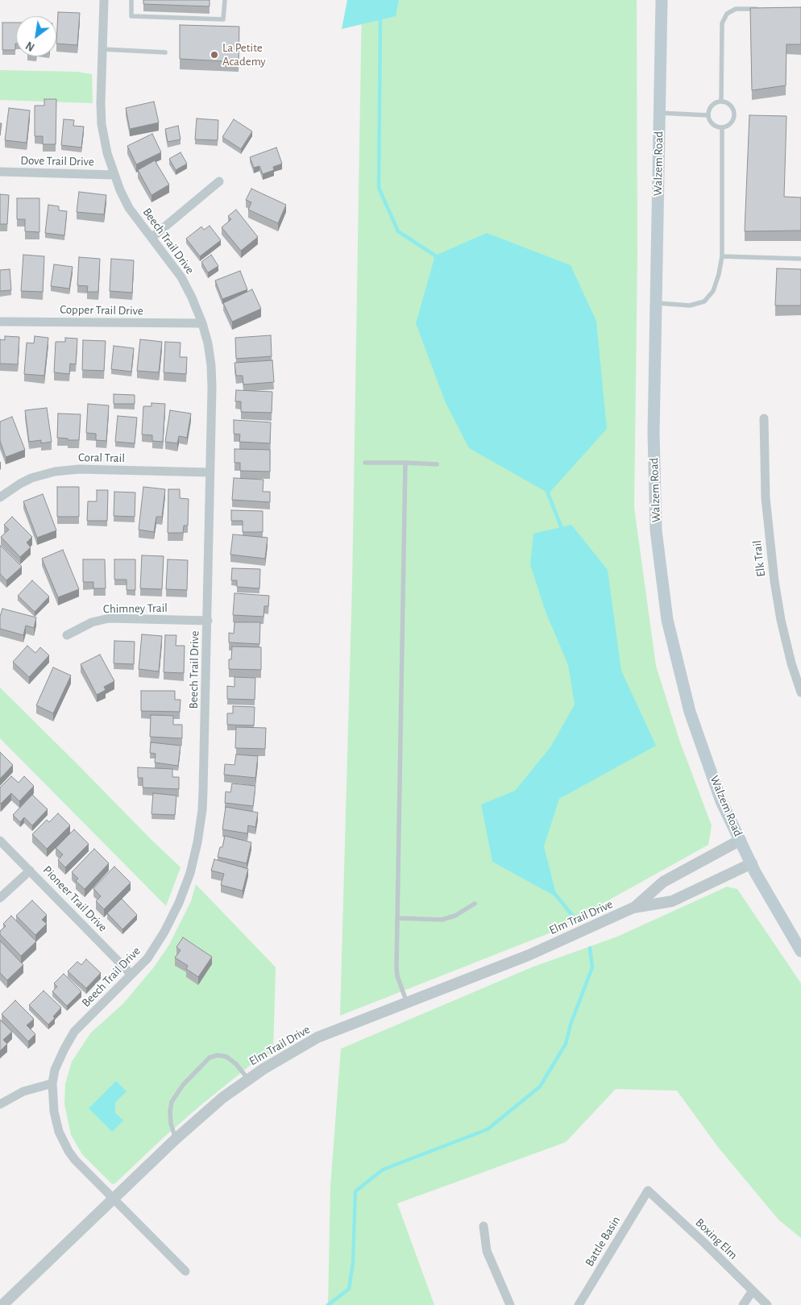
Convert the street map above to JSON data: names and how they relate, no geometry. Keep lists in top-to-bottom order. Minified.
{"streets":{"main road":["Walzem Road"],"street":["Dove Trail Drive","Beech Trail Drive","Copper Trail Drive","Coral Trail","Elk Trail","Chimney Trail","Pioneer Trail Drive","Elm Trail Drive","Boxing Elm","Battle Basin"]},"crossings":[["Dove Trail Drive","Beech Trail Drive"],["Walzem Road","Elm Trail Drive"],["Beech Trail Drive","Copper Trail Drive"],["Beech Trail Drive","Coral Trail"],["Beech Trail Drive","Chimney Trail"],["Beech Trail Drive","Pioneer Trail Drive"],["Beech Trail Drive","Elm Trail Drive"],["Boxing Elm","Battle Basin"]],"places":["La Petite Academy"],"north":"bottom left"}
